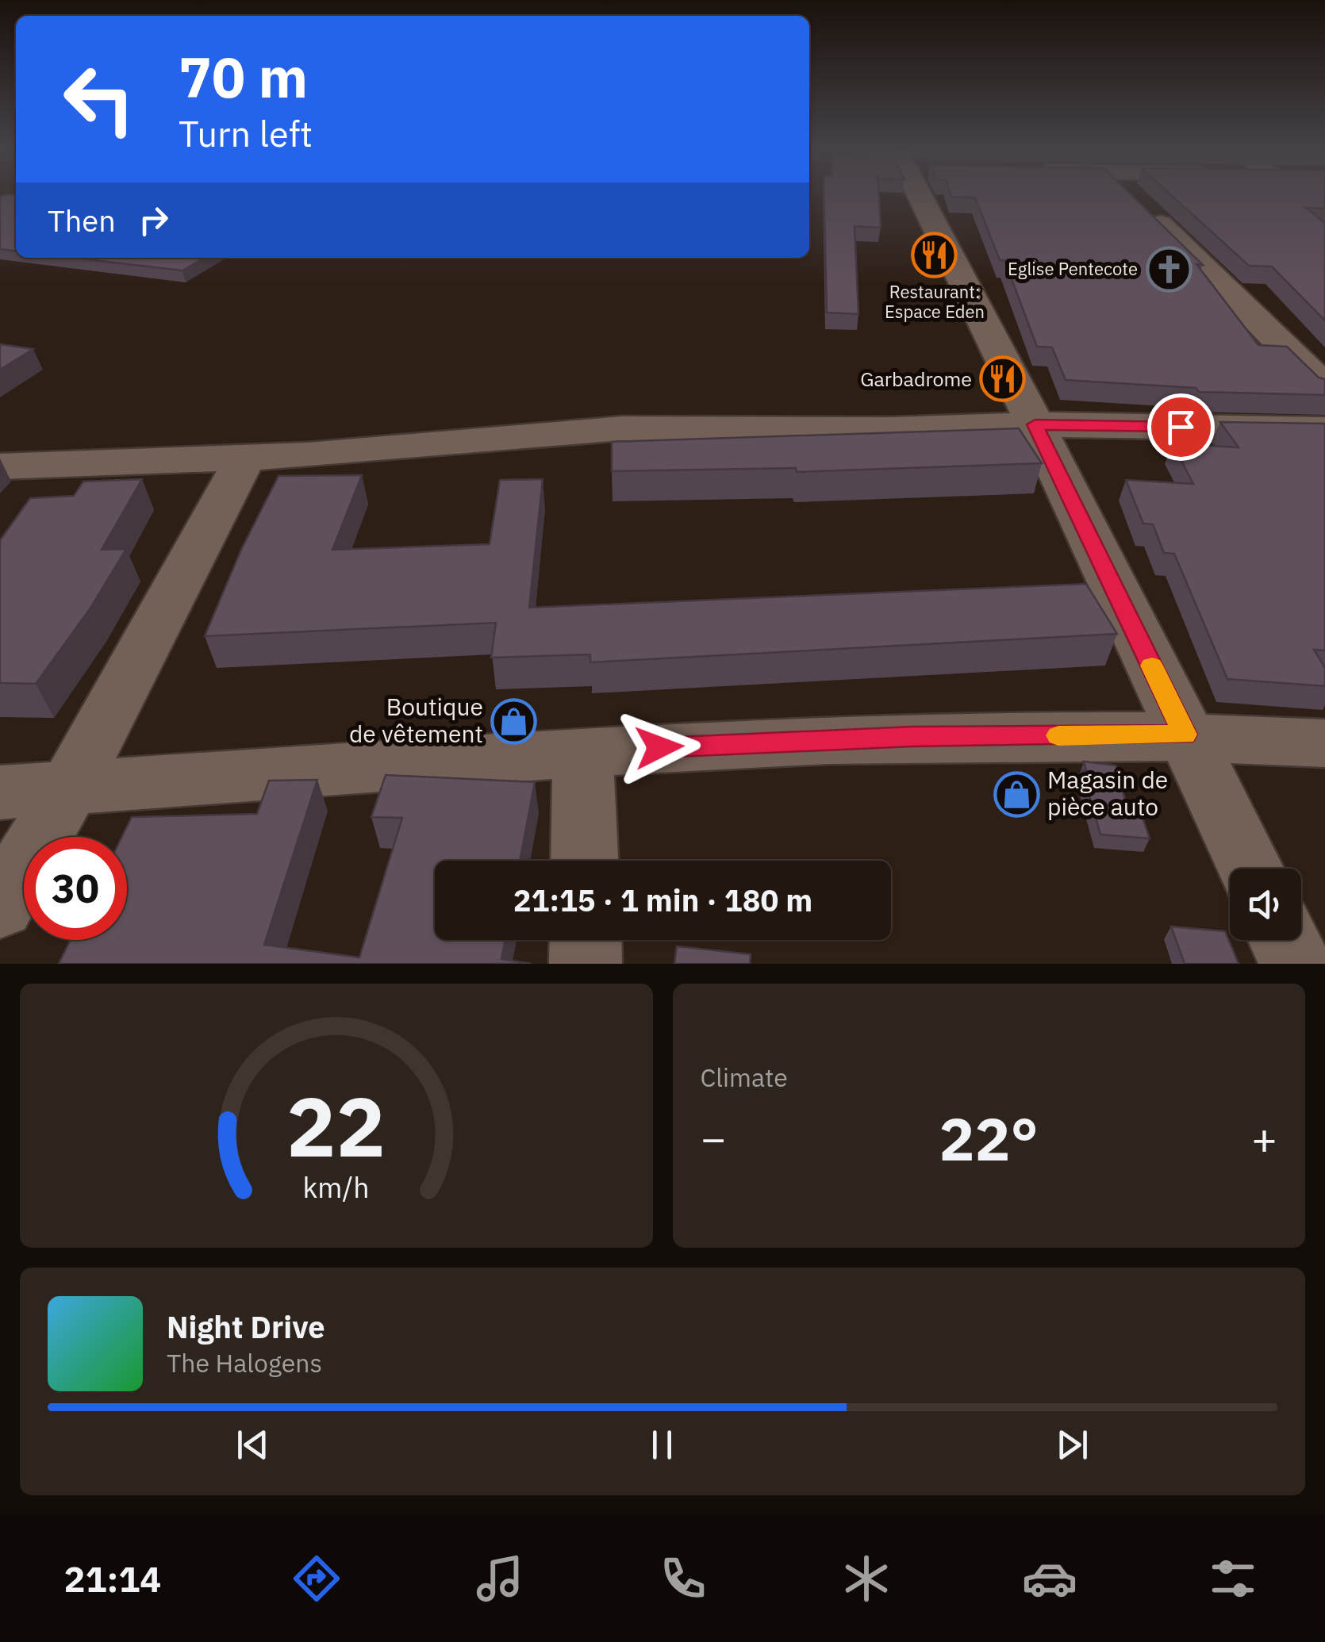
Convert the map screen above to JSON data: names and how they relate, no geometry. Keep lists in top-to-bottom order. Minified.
{"places":{"restaurant":["Restaurant: Espace Eden","Garbadrome"],"church":["Eglise Pentecote"],"shop":["Boutique de vêtement","Magasin de pièce auto"]},"page":{"turn":["70 m","Turn left"],"then":"Then","limit":"30","trip":"21:15 · 1 min · 180 m","tile":"Climate","heat":["−","22°","+"],"song":["Night Drive","The Halogens"],"tabs":"21:14","gauge":["22","km/h"]}}
